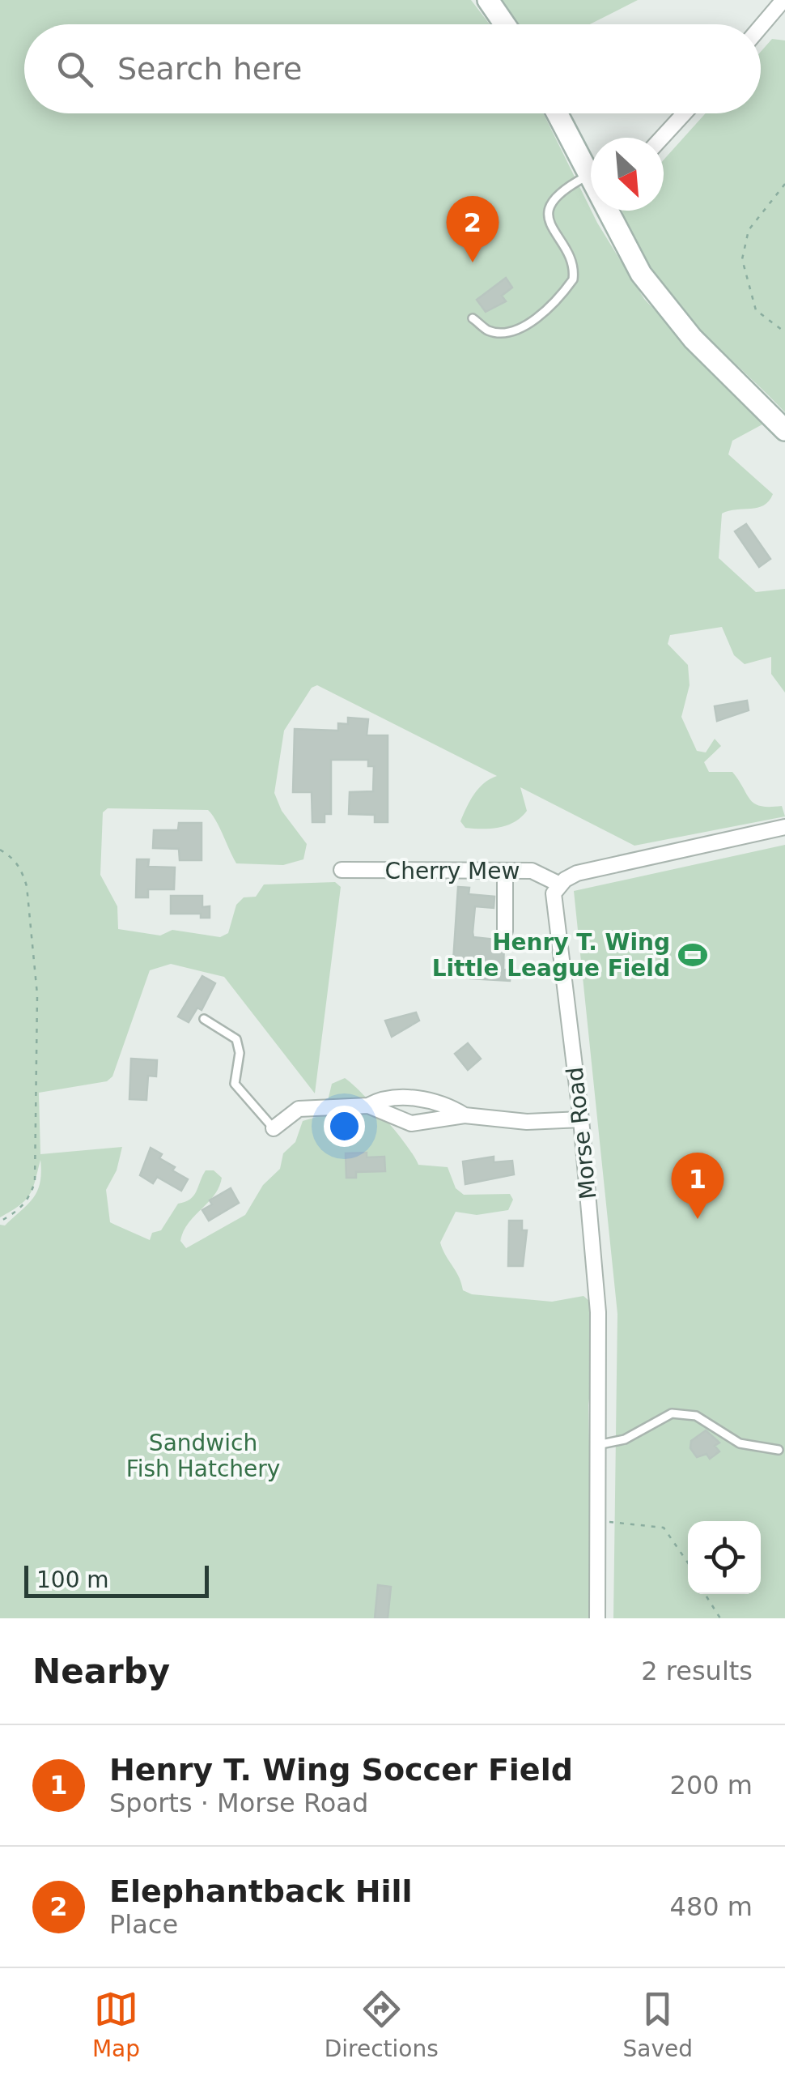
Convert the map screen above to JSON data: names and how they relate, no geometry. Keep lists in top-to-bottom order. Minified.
{"streets":{"street":["Cherry Mew","Morse Road"]},"crossings":[["Cherry Mew","Morse Road"]],"parks":["Sandwich Fish Hatchery"],"places":{"sports":["Henry T. Wing Little League Field"]},"scale_bar":"100 m","north":"bottom right","page":{"search":"Search here","pins":["2","1"],"scale":"100 m","heading":["Nearby","2 results"],"list":[{"mark":"1","name":"Henry T. Wing Soccer Field","note":"Sports · Morse Road","value":"200 m"},{"mark":"2","name":"Elephantback Hill","note":"Place","value":"480 m"}],"nav":["Map","Directions","Saved"]}}
